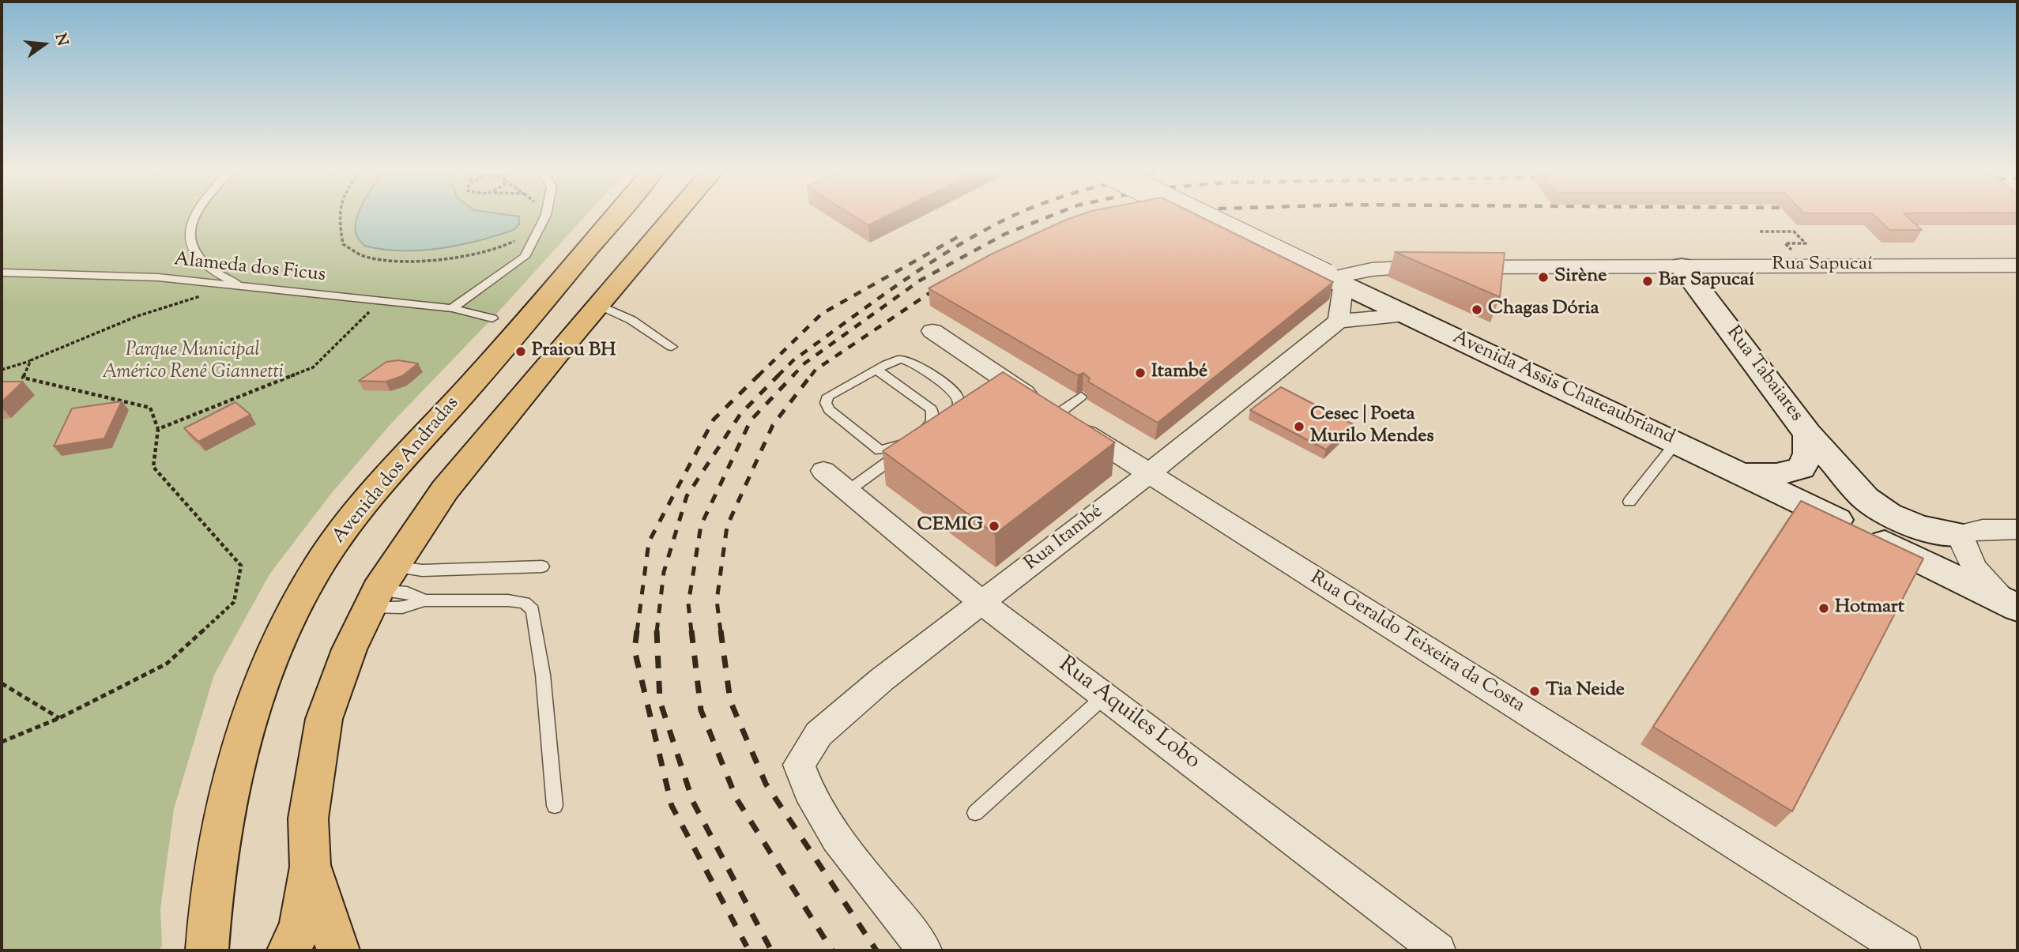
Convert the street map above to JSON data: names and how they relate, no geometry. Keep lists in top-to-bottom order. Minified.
{"streets":{"main road":["Avenida dos Andradas"],"street":["Rua Sapucaí","Rua Tabaiares","Avenida Assis Chateaubriand","Rua Itambé","Rua Geraldo Teixeira da Costa","Rua Aquiles Lobo"],"lane":["Alameda dos Ficus"]},"crossings":[["Rua Sapucaí","Rua Tabaiares"],["Rua Sapucaí","Avenida Assis Chateaubriand"],["Rua Tabaiares","Avenida Assis Chateaubriand"],["Rua Itambé","Rua Geraldo Teixeira da Costa"],["Rua Itambé","Rua Aquiles Lobo"]],"parks":["Parque Municipal Américo Renê Giannetti"],"places":["Sirène","Bar Sapucaí","Chagas Dória","Praiou BH","Itambé","Cesec | Poeta Murilo Mendes","CEMIG","Hotmart","Tia Neide"],"north":"right"}
